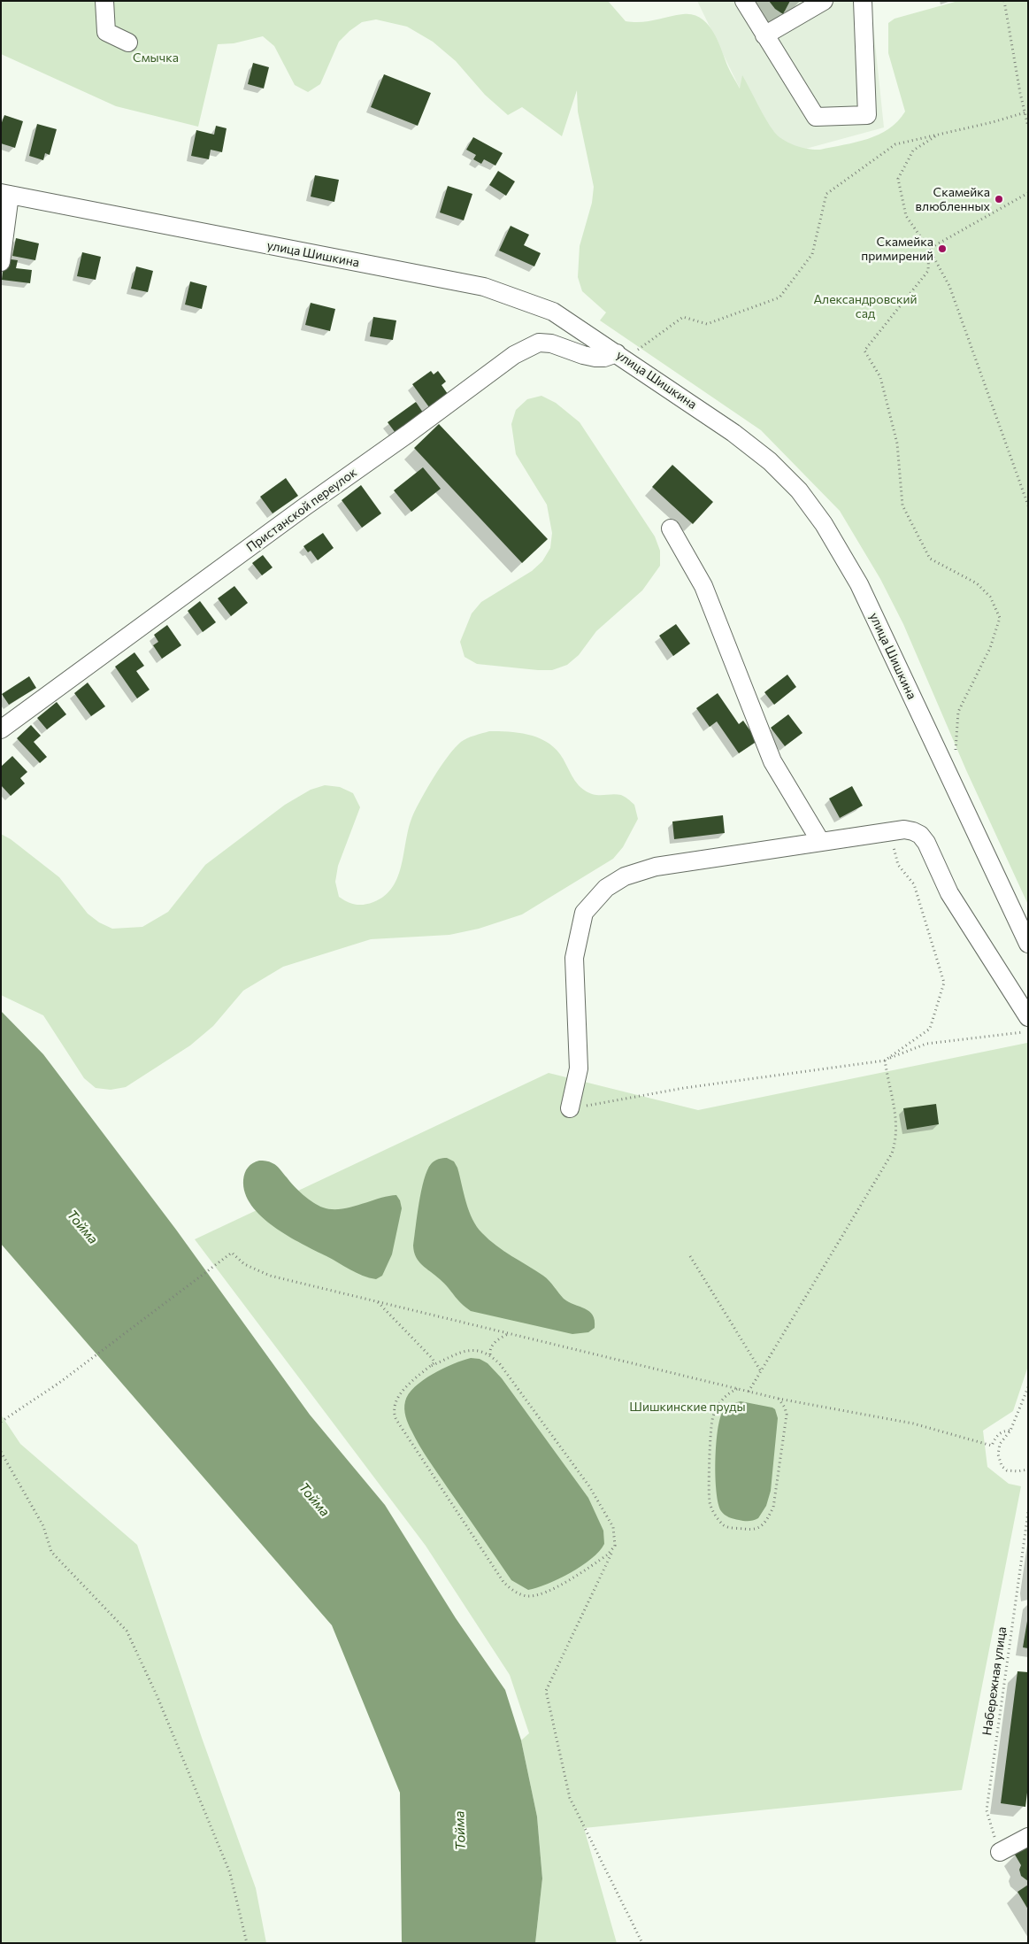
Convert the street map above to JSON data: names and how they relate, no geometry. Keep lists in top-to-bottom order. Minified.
{"streets":{"street":["улица Шишкина","Пристанской переулок"],"path":["Набережная улица"]},"crossings":[["улица Шишкина","Пристанской переулок"]],"water":["Тойма"],"parks":["Смычка","Александровский сад","Шишкинские пруды"],"places":["Скамейка влюбленных","Скамейка примирений"]}
